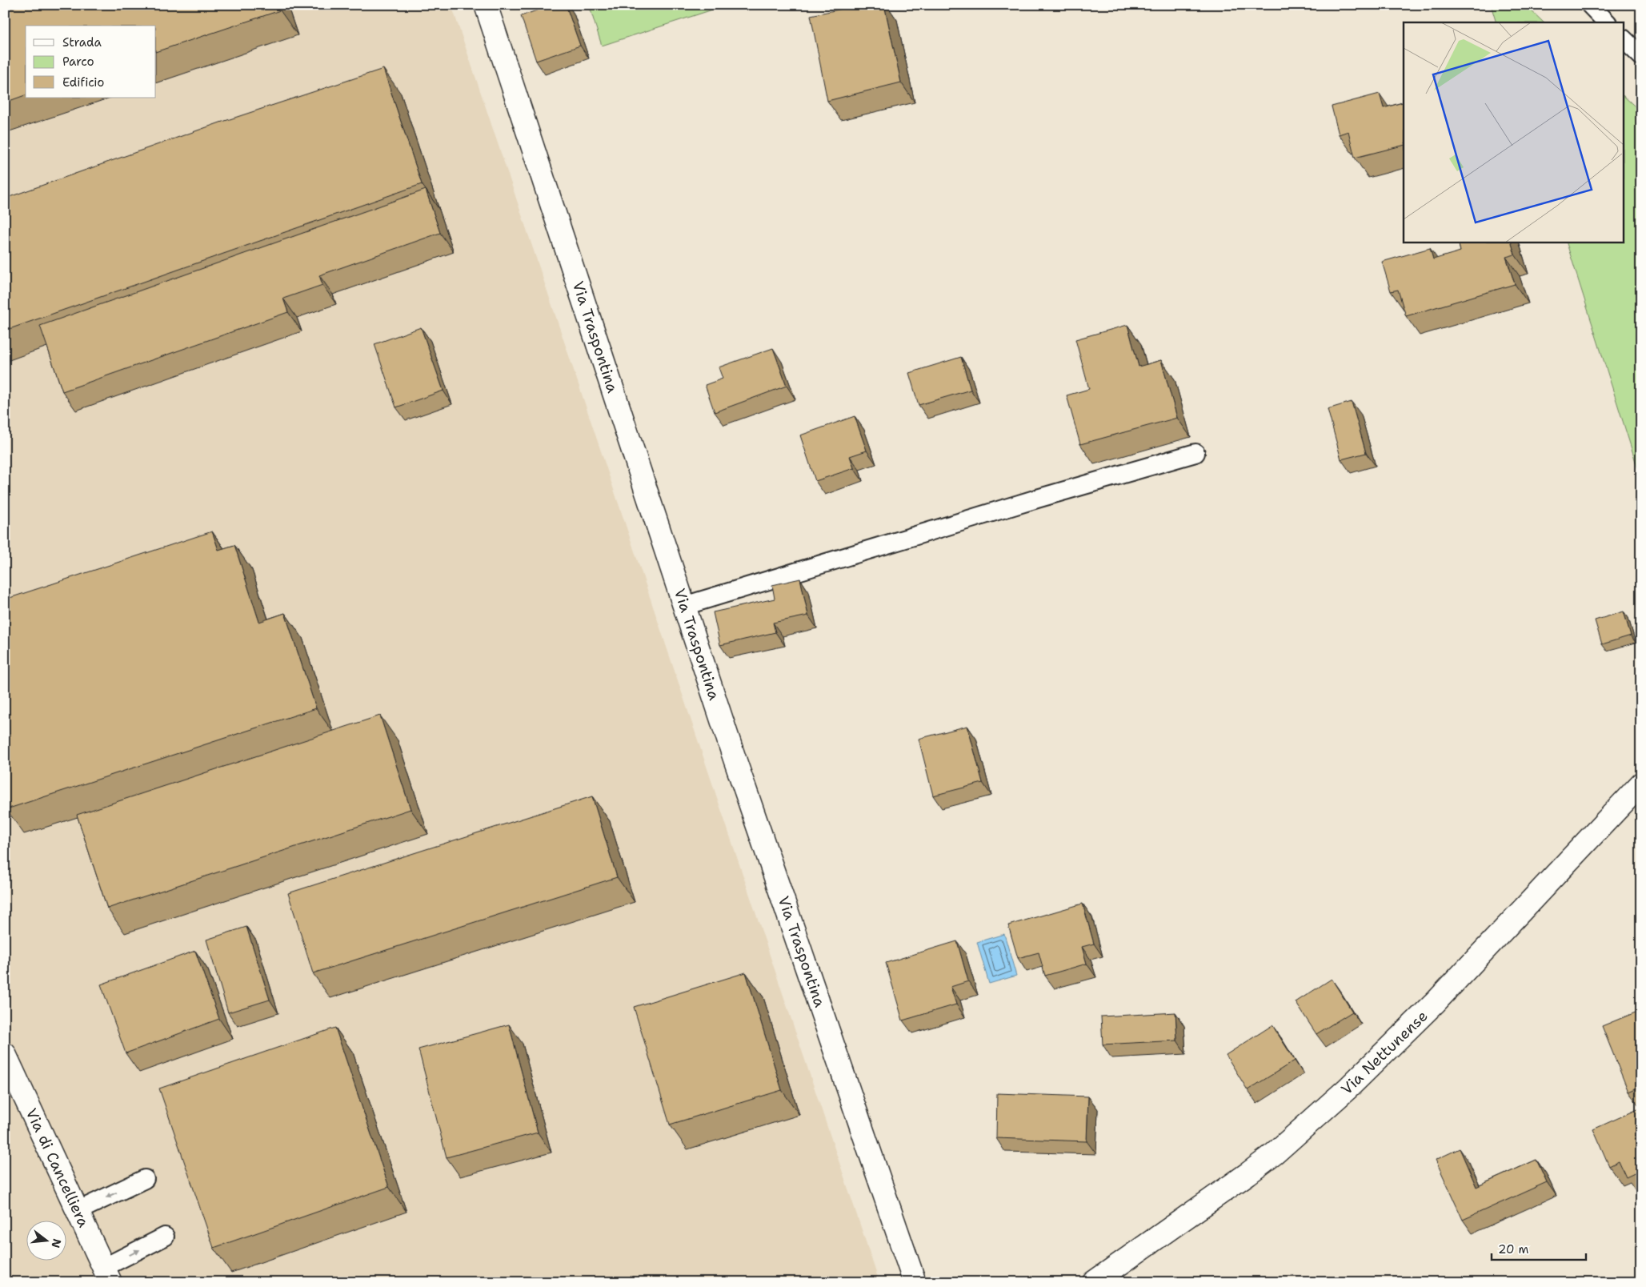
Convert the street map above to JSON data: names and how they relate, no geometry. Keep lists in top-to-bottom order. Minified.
{"streets":{"street":["Via Traspontina","Via Nettunense","Via di Cancelliera"]},"legend":["Strada","Parco","Edificio"],"scale_bar":"20 m","north":"right"}
